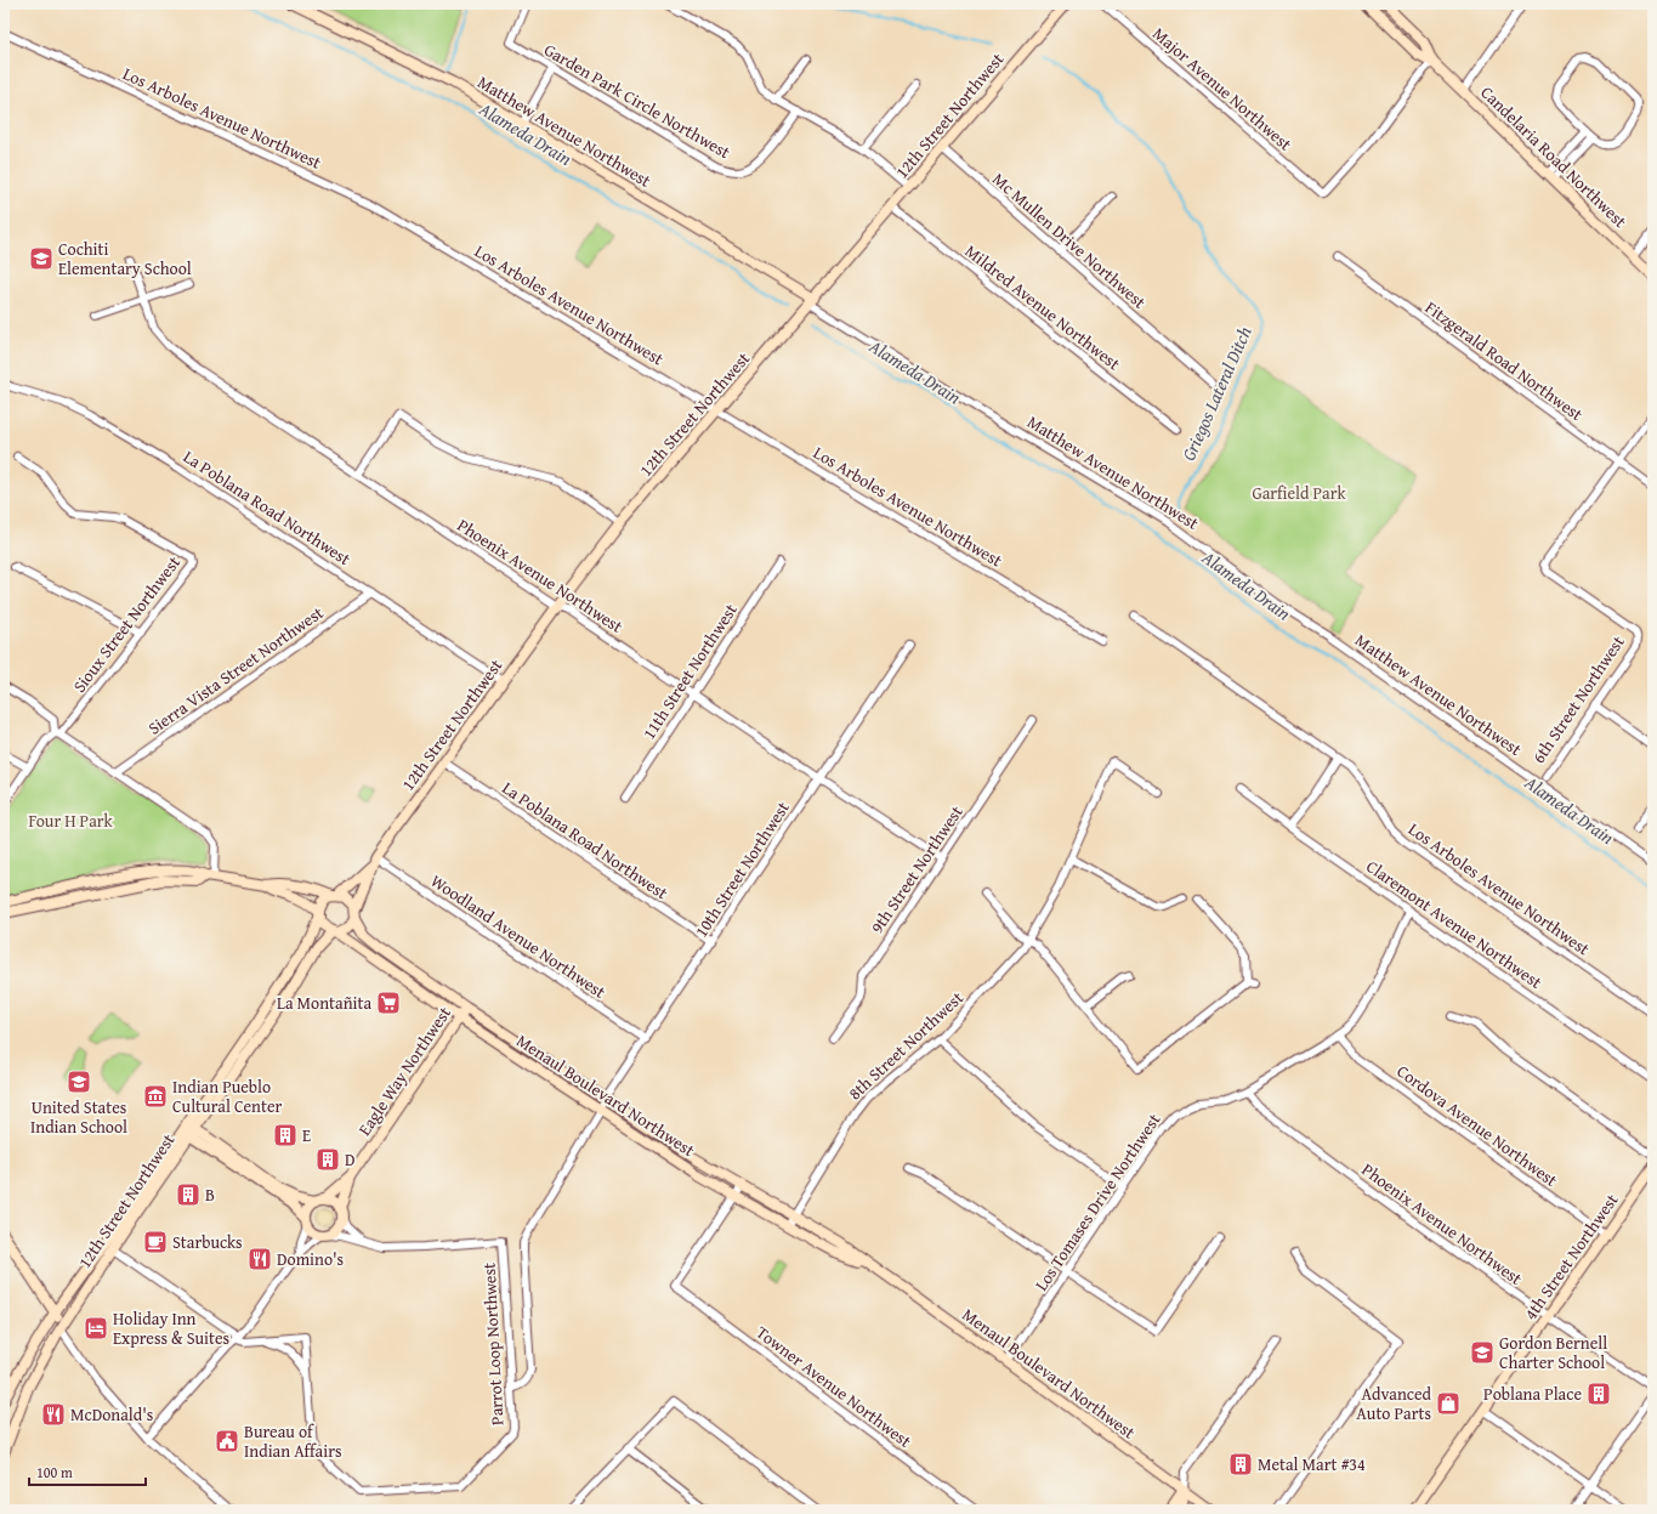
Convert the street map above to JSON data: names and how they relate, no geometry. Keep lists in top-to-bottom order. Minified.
{"streets":{"main road":["12th Street Northwest","Matthew Avenue Northwest","Candelaria Road Northwest","Eagle Way Northwest","Menaul Boulevard Northwest","4th Street Northwest"],"street":["Major Avenue Northwest","Garden Park Circle Northwest","Los Arboles Avenue Northwest","Mc Mullen Drive Northwest","Mildred Avenue Northwest","Fitzgerald Road Northwest","La Poblana Road Northwest","Phoenix Avenue Northwest","Sioux Street Northwest","Sierra Vista Street Northwest","11th Street Northwest","6th Street Northwest","10th Street Northwest","9th Street Northwest","Claremont Avenue Northwest","Woodland Avenue Northwest","8th Street Northwest","Cordova Avenue Northwest","Los Tomases Drive Northwest","Parrot Loop Northwest","Towner Avenue Northwest"]},"crossings":[["Major Avenue Northwest","Candelaria Road Northwest"],["12th Street Northwest","Los Arboles Avenue Northwest"],["12th Street Northwest","Matthew Avenue Northwest"],["12th Street Northwest","Mc Mullen Drive Northwest"],["12th Street Northwest","Mildred Avenue Northwest"],["12th Street Northwest","La Poblana Road Northwest"],["12th Street Northwest","Phoenix Avenue Northwest"],["12th Street Northwest","Woodland Avenue Northwest"],["12th Street Northwest","Menaul Boulevard Northwest"],["Fitzgerald Road Northwest","6th Street Northwest"],["La Poblana Road Northwest","Sierra Vista Street Northwest"],["La Poblana Road Northwest","10th Street Northwest"],["Phoenix Avenue Northwest","11th Street Northwest"],["Phoenix Avenue Northwest","10th Street Northwest"],["Phoenix Avenue Northwest","9th Street Northwest"],["Phoenix Avenue Northwest","Los Tomases Drive Northwest"],["Phoenix Avenue Northwest","4th Street Northwest"],["10th Street Northwest","Woodland Avenue Northwest"],["10th Street Northwest","Menaul Boulevard Northwest"],["10th Street Northwest","Parrot Loop Northwest"],["Claremont Avenue Northwest","Los Tomases Drive Northwest"],["8th Street Northwest","Menaul Boulevard Northwest"],["Eagle Way Northwest","Menaul Boulevard Northwest"],["Menaul Boulevard Northwest","Los Tomases Drive Northwest"],["Menaul Boulevard Northwest","Towner Avenue Northwest"],["Cordova Avenue Northwest","Los Tomases Drive Northwest"],["Cordova Avenue Northwest","4th Street Northwest"]],"water":["Alameda Drain","Griegos Lateral Ditch"],"parks":["Garfield Park","Four H Park"],"places":{"school or university":["Cochiti Elementary School","United States Indian School","Gordon Bernell Charter School"],"supermarket":["La Montañita"],"museum":["Indian Pueblo Cultural Center"],"building":["E","D","B","Poblana Place","Metal Mart #34"],"cafe":["Starbucks"],"restaurant":["Domino's","McDonald's"],"hotel":["Holiday Inn Express & Suites"],"shop":["Advanced Auto Parts"],"public building":["Bureau of Indian Affairs"]},"scale_bar":"100 m"}
